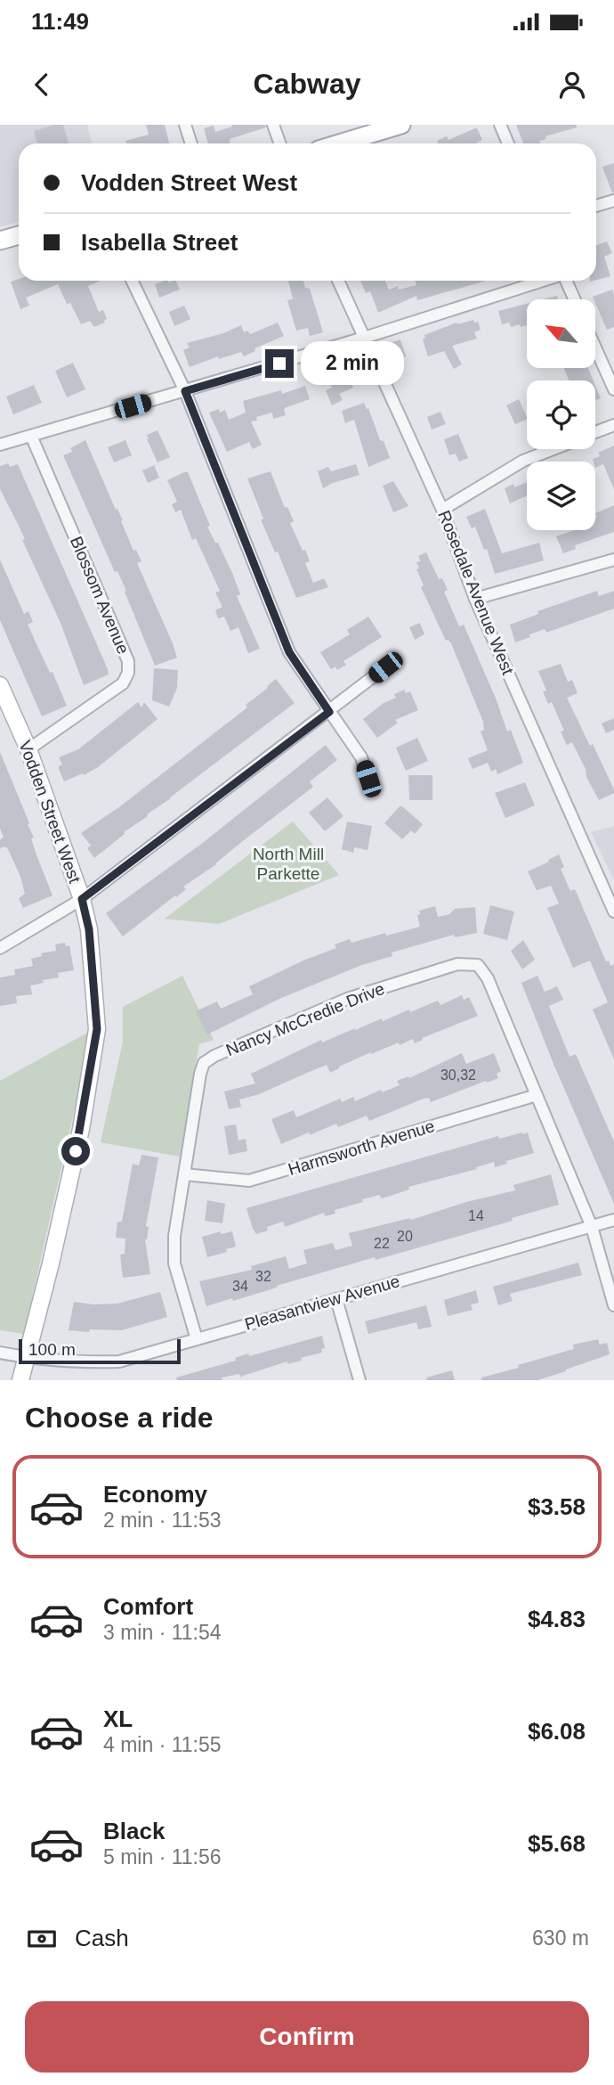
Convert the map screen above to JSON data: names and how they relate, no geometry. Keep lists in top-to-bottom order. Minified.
{"streets":{"street":["Rosedale Avenue West","Blossom Avenue","Vodden Street West","Nancy McCredie Drive","Harmsworth Avenue","Pleasantview Avenue"]},"crossings":[["Blossom Avenue","Vodden Street West"],["Vodden Street West","Pleasantview Avenue"],["Nancy McCredie Drive","Harmsworth Avenue"],["Nancy McCredie Drive","Pleasantview Avenue"]],"parks":["North Mill Parkette"],"house_numbers":["30,32","14","20","22","32","34"],"scale_bar":"100 m","north":"top left","page":{"status":"11:49","header":"Cabway","banner":["Vodden Street West","Isabella Street"],"bubble":"2 min","scale":"100 m","heading":"Choose a ride","list":[{"name":"Economy","note":"2 min · 11:53","value":"$3.58"},{"name":"Comfort","note":"3 min · 11:54","value":"$4.83"},{"name":"XL","note":"4 min · 11:55","value":"$6.08"},{"name":"Black","note":"5 min · 11:56","value":"$5.68"}],"pay":["Cash","630 m"],"buttons":"Confirm"}}
